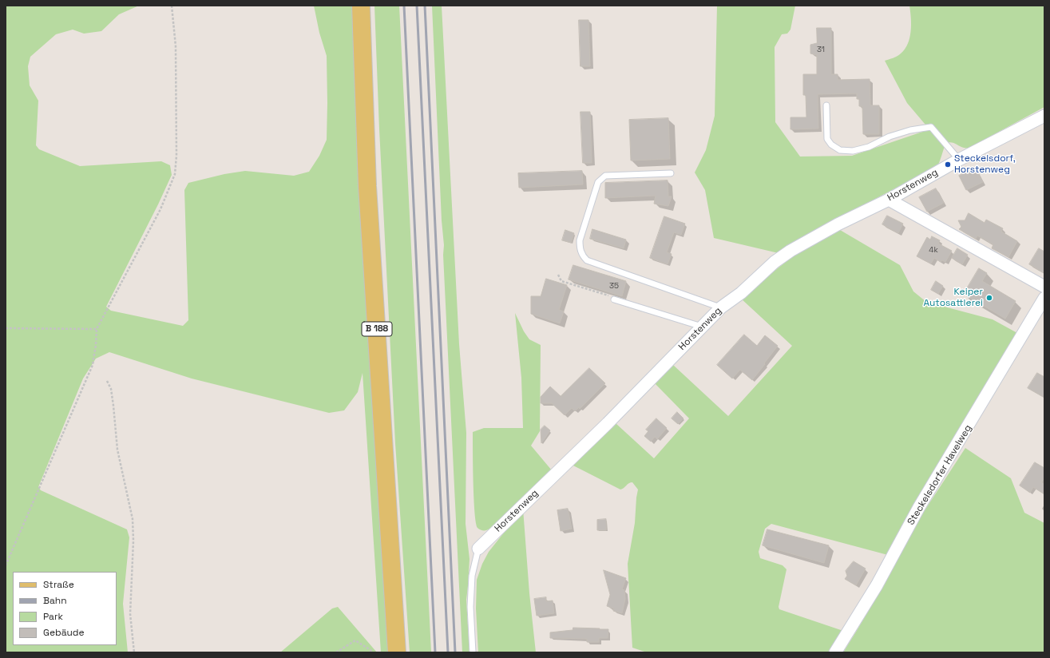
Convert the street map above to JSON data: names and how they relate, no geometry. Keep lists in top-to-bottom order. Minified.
{"streets":{"main road":["B 188"],"street":["Horstenweg","Steckelsdorfer Havelweg"]},"places":["Steckelsdorf, Horstenweg","Keiper Autosattlerei"],"house_numbers":["31","4k","35"],"legend":["Straße","Bahn","Park","Gebäude"]}
